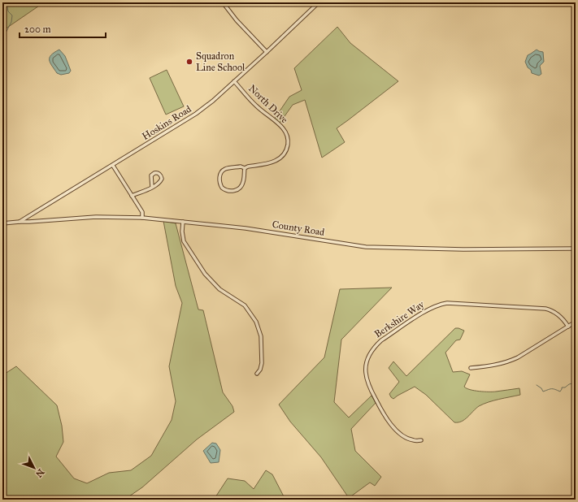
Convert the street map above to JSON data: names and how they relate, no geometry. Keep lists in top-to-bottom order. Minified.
{"streets":{"street":["North Drive","Hoskins Road","County Road","Berkshire Way"]},"crossings":[["North Drive","Hoskins Road"],["Hoskins Road","County Road"]],"places":["Squadron Line School"],"scale_bar":"200 m","north":"bottom right"}
